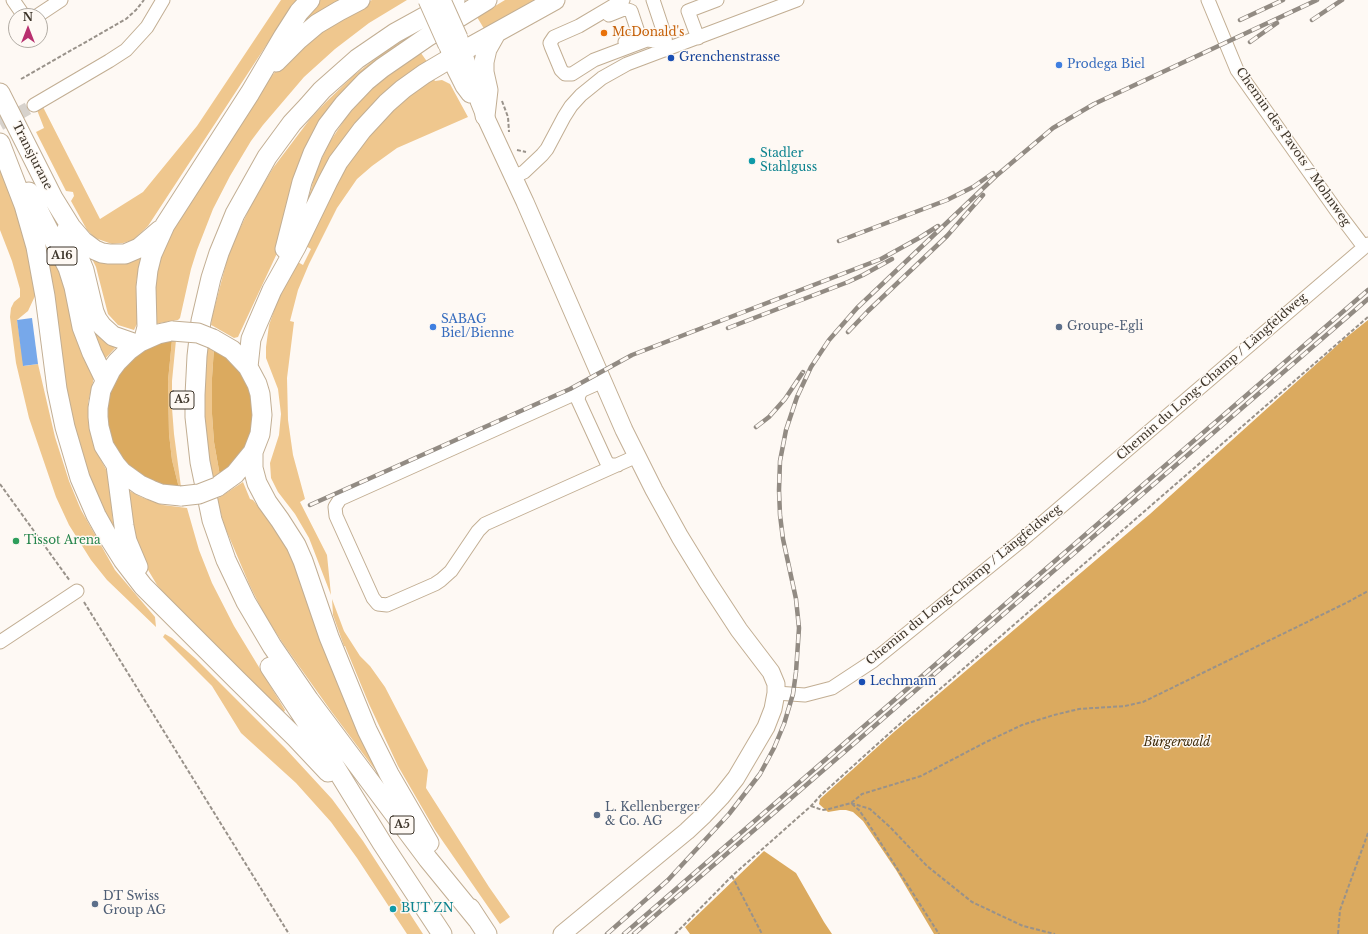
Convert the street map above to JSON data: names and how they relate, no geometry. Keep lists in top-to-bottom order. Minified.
{"streets":{"highway":["Transjurane","A16","A5"],"street":["Chemin des Pavots / Mohnweg","Chemin du Long-Champ / Längfeldweg"]},"crossings":[["Chemin des Pavots / Mohnweg","Chemin du Long-Champ / Längfeldweg"],["Transjurane","A16"]],"parks":["Bürgerwald"],"places":["McDonald's","Grenchenstrasse","Prodega Biel","Stadler Stahlguss","SABAG Biel/Bienne","Groupe-Egli","Tissot Arena","Lechmann","L. Kellenberger & Co. AG","DT Swiss Group AG","BUT ZN"],"north":"top"}
